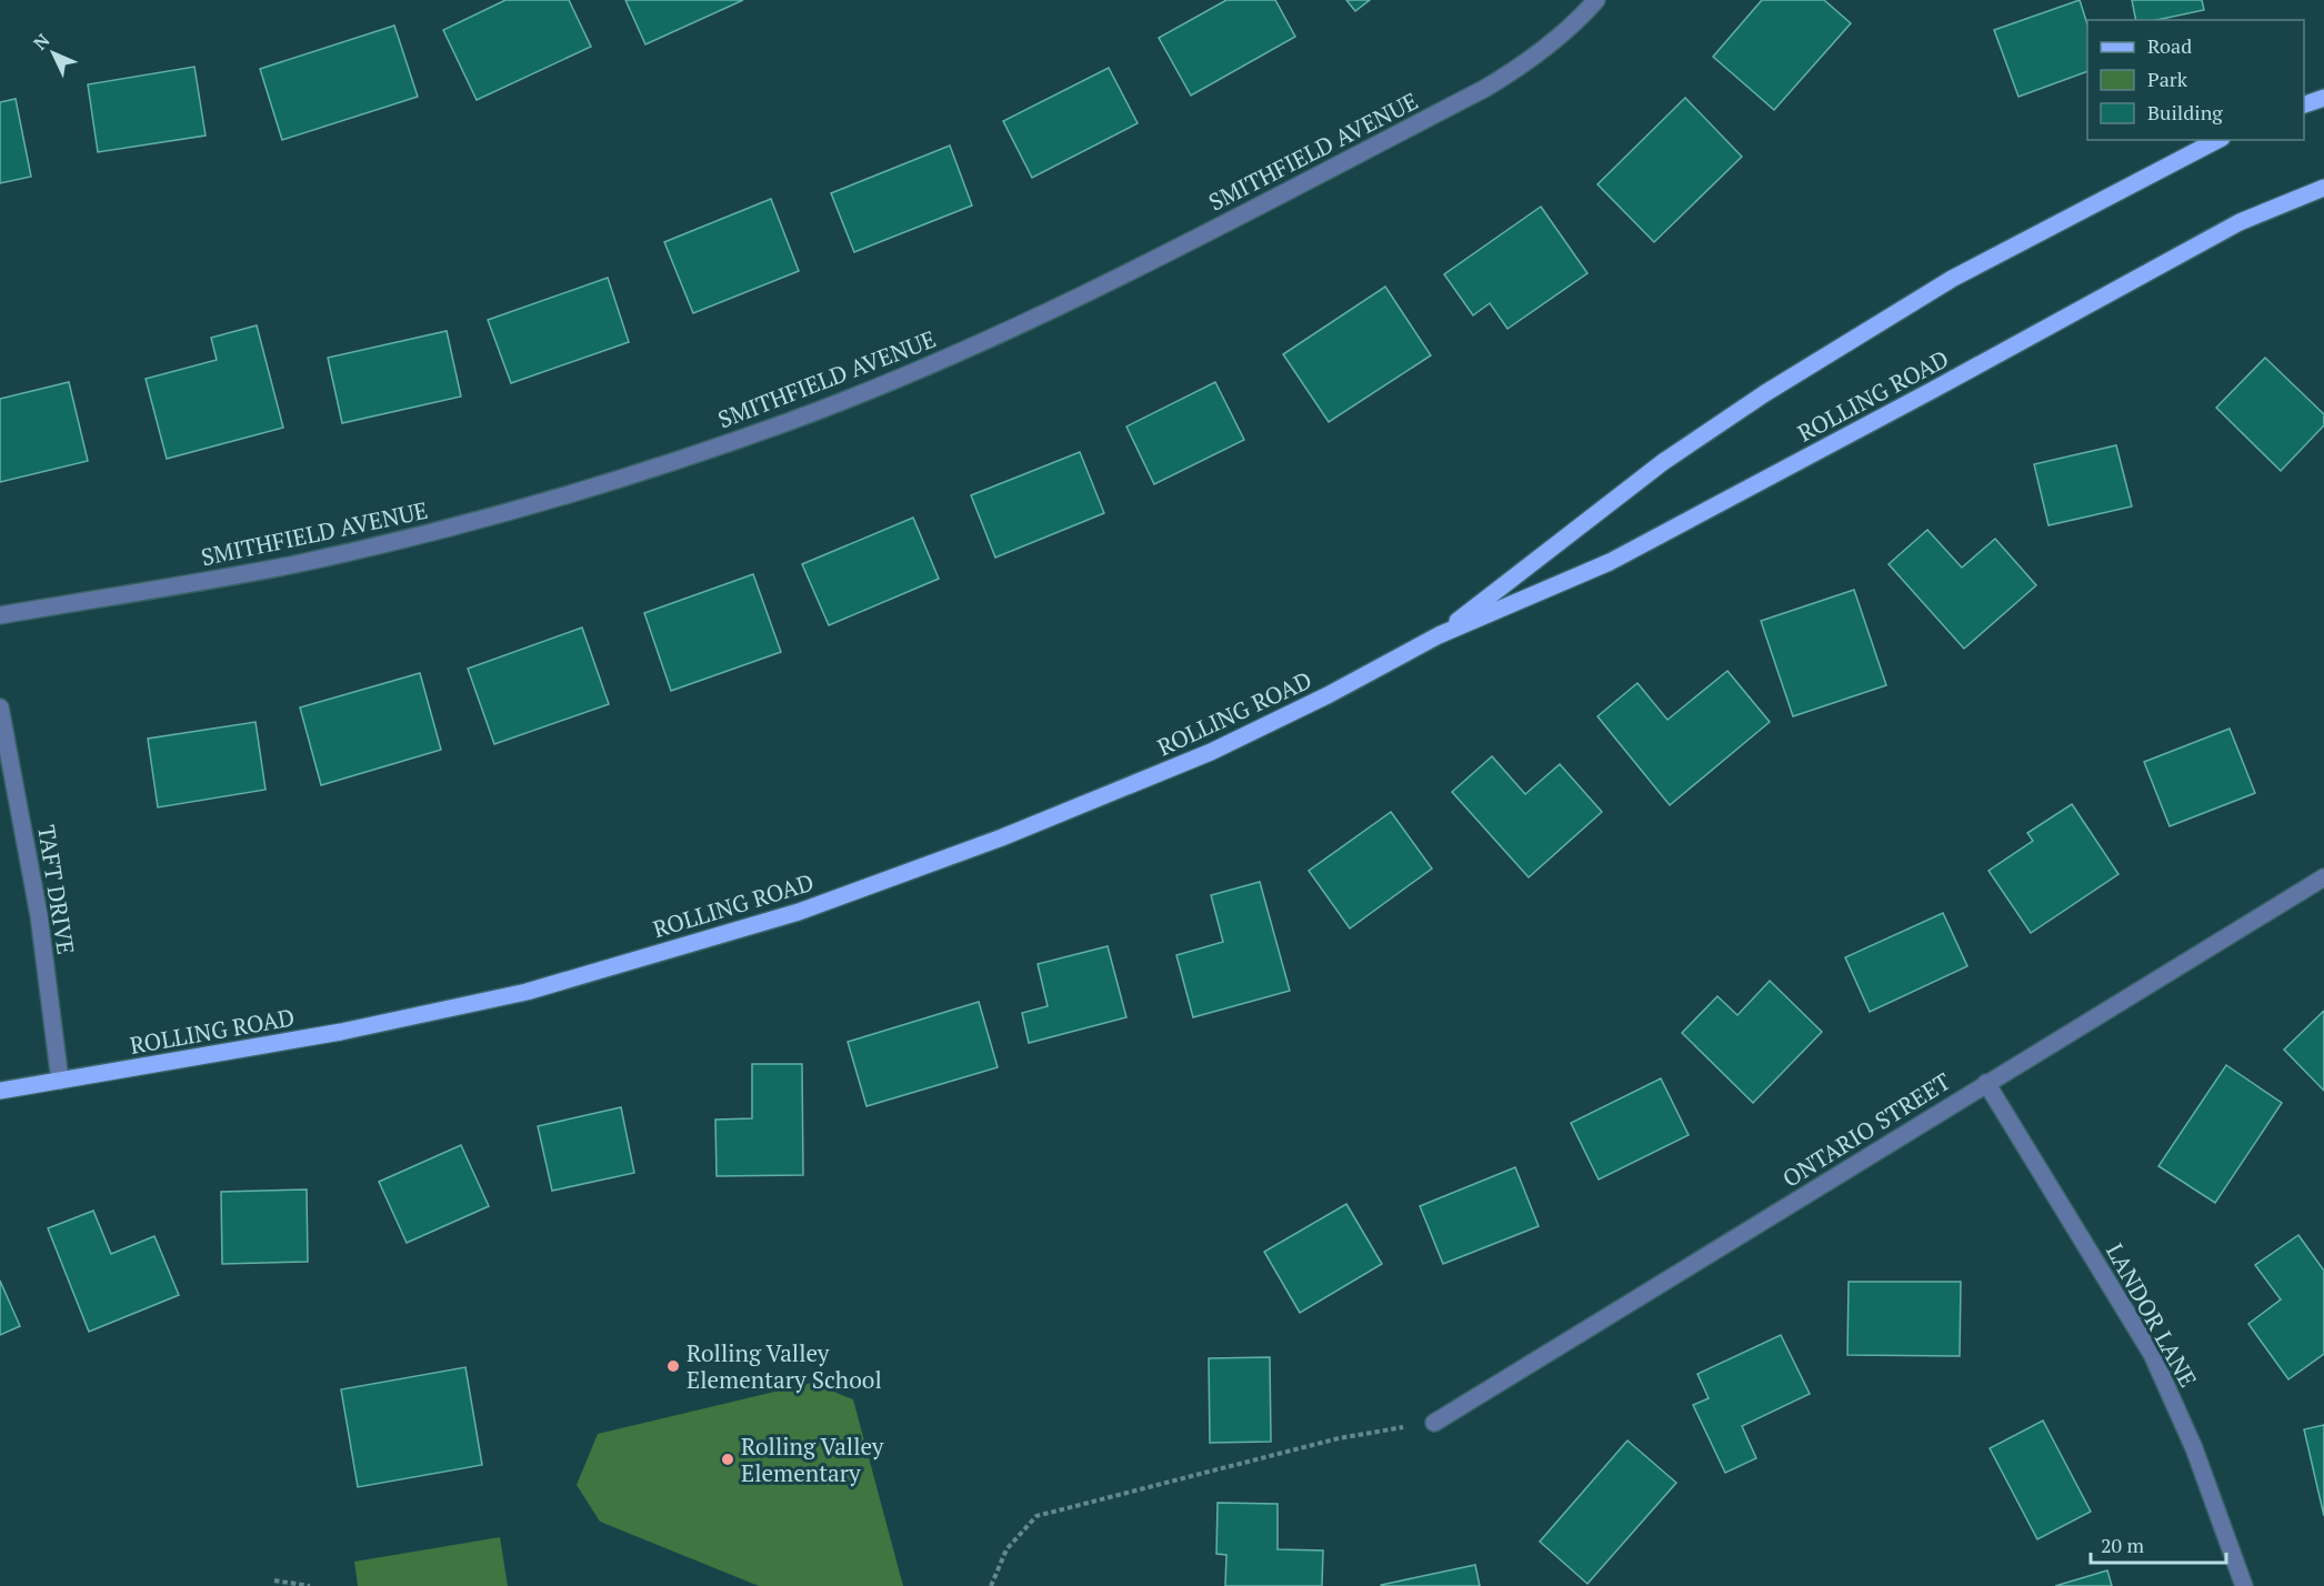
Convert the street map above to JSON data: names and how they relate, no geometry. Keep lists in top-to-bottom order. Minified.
{"streets":{"main road":["ROLLING ROAD"],"street":["SMITHFIELD AVENUE","TAFT DRIVE","ONTARIO STREET","LANDOR LANE"]},"crossings":[["ROLLING ROAD","TAFT DRIVE"],["ONTARIO STREET","LANDOR LANE"]],"places":["Rolling Valley Elementary School","Rolling Valley Elementary"],"legend":["Road","Park","Building"],"scale_bar":"20 m","north":"top left"}
